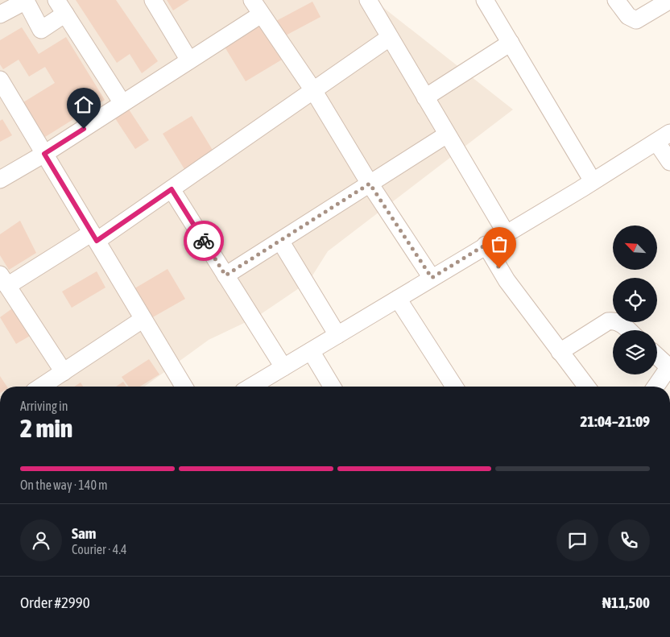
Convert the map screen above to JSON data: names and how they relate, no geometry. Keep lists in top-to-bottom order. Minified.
{"north":"top left","page":{"heading":["2 min","Arriving in","21:04–21:09"],"panel":["Sam","Courier · 4.4","Order #2990","₦11,500"],"bar":"On the way · 140 m"}}
